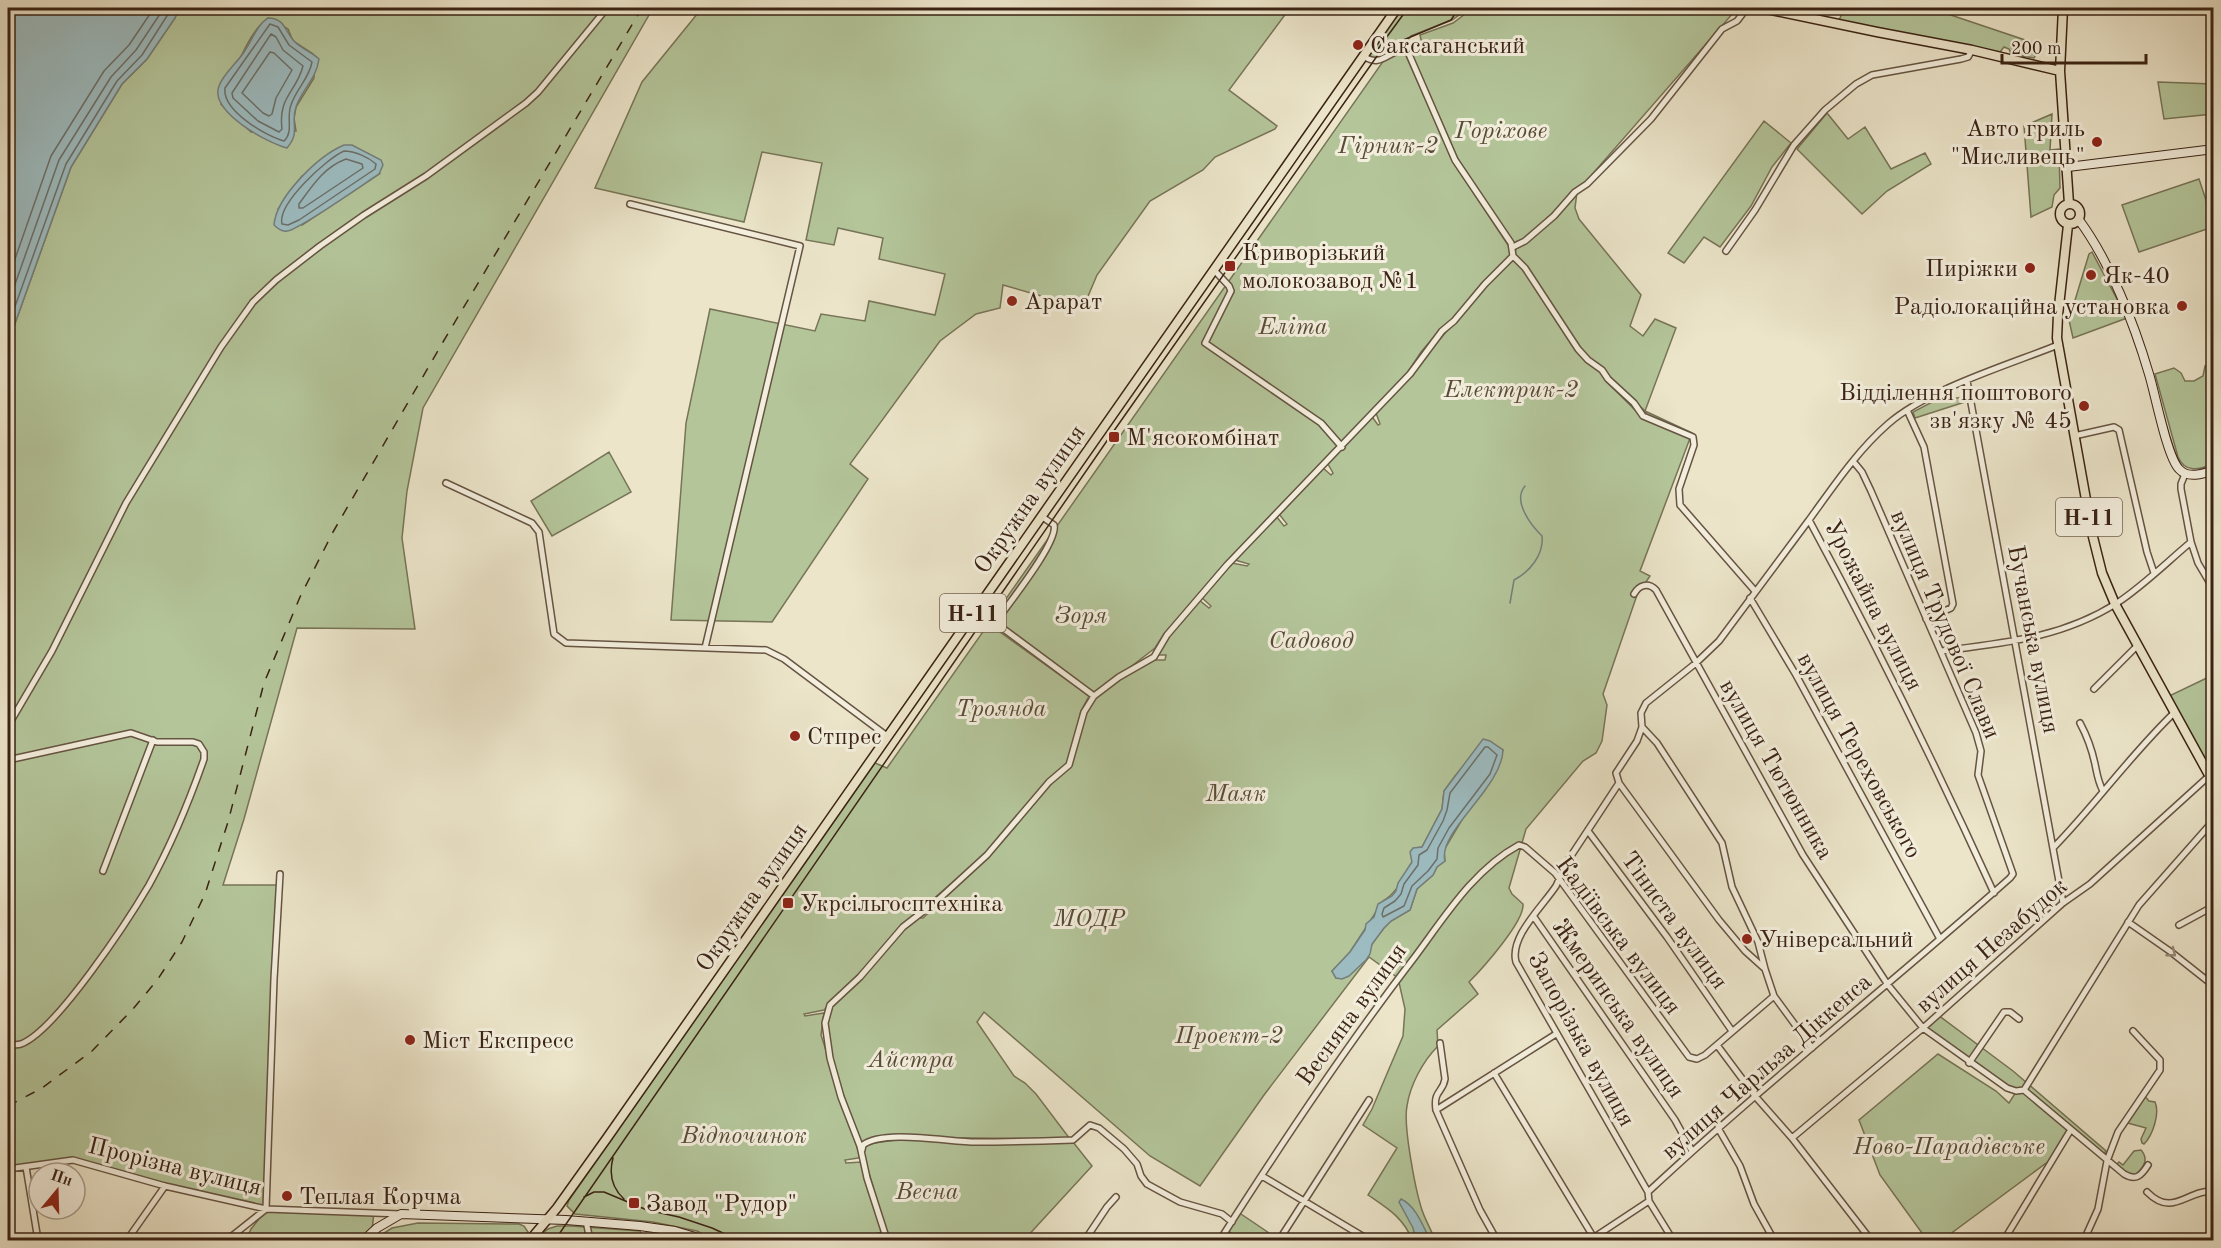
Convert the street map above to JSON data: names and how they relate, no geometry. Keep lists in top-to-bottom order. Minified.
{"streets":{"main road":["Окружна вулиця","Н-11","Прорізна вулиця"],"street":["Урожайна вулиця","вулиця Трудової Слави","Бучанська вулиця","вулиця Тереховського","вулиця Тютюнника","Тіниста вулиця","Кадіївська вулиця","вулиця Незабудок","Жмеринська вулиця","Весняна вулиця","Запорізька вулиця","вулиця Чарльза Діккенса"]},"crossings":[["Окружна вулиця","Н-11"],["Окружна вулиця","Прорізна вулиця"],["Н-11","Урожайна вулиця"],["Н-11","вулиця Незабудок"],["Н-11","Прорізна вулиця"],["Урожайна вулиця","вулиця Трудової Слави"],["Урожайна вулиця","Бучанська вулиця"],["Урожайна вулиця","вулиця Чарльза Діккенса"],["вулиця Трудової Слави","вулиця Чарльза Діккенса"],["Бучанська вулиця","вулиця Незабудок"],["вулиця Тереховського","вулиця Чарльза Діккенса"],["вулиця Тютюнника","вулиця Незабудок"],["вулиця Тютюнника","вулиця Чарльза Діккенса"],["Кадіївська вулиця","Весняна вулиця"],["Жмеринська вулиця","Запорізька вулиця"],["Жмеринська вулиця","вулиця Чарльза Діккенса"],["Запорізька вулиця","вулиця Чарльза Діккенса"]],"parks":["Горіхове","Гірник-2","Еліта","Електрик-2","Зоря","Садовод","Троянда","Маяк","МОДР","Проект-2","Айстра","Відпочинок","Ново-Парадівське","Весна"],"places":{"other":["Саксаганський","Авто гриль \"Мисливець\"","Пиріжки","Як-40","Арарат","Радіолокаційна установка","Відділення поштового зв'язку № 45","Стпрес","Універсальний","Міст Експресс","Теплая Корчма"],"transit":["Криворізький молокозавод №1","М'ясокомбінат","Укрсільгосптехніка","Завод \"Рудор\""]},"scale_bar":"200 m","north":"top"}
